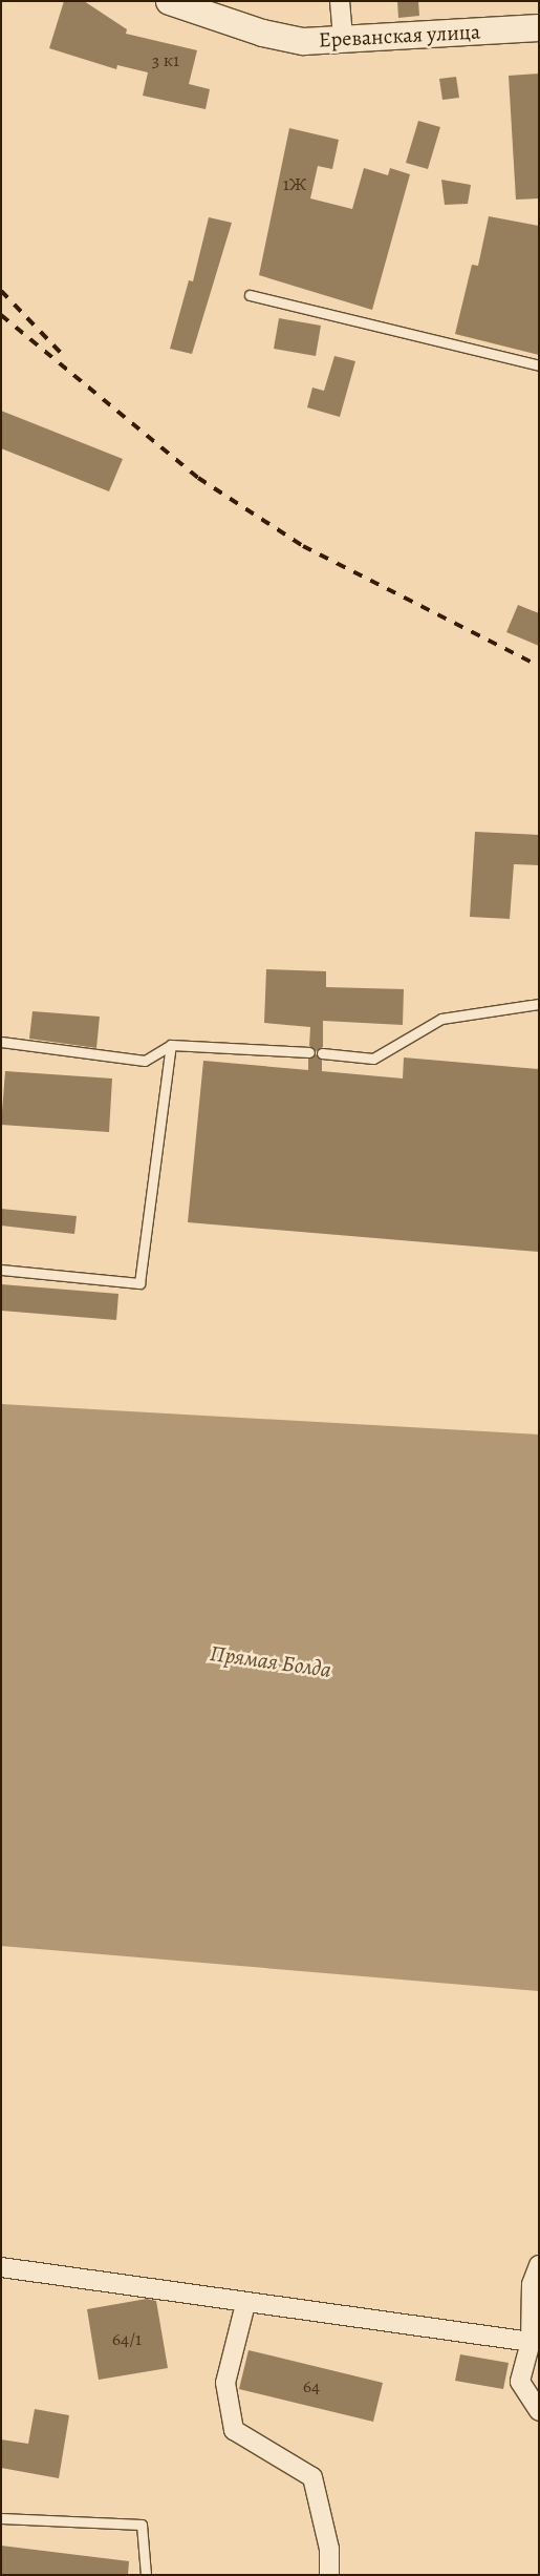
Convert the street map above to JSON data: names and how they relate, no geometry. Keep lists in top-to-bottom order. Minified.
{"streets":{"main road":["Ереванская улица"]},"water":["Прямая Болда"],"house_numbers":["3 к1","1Ж","64/1","64"]}
